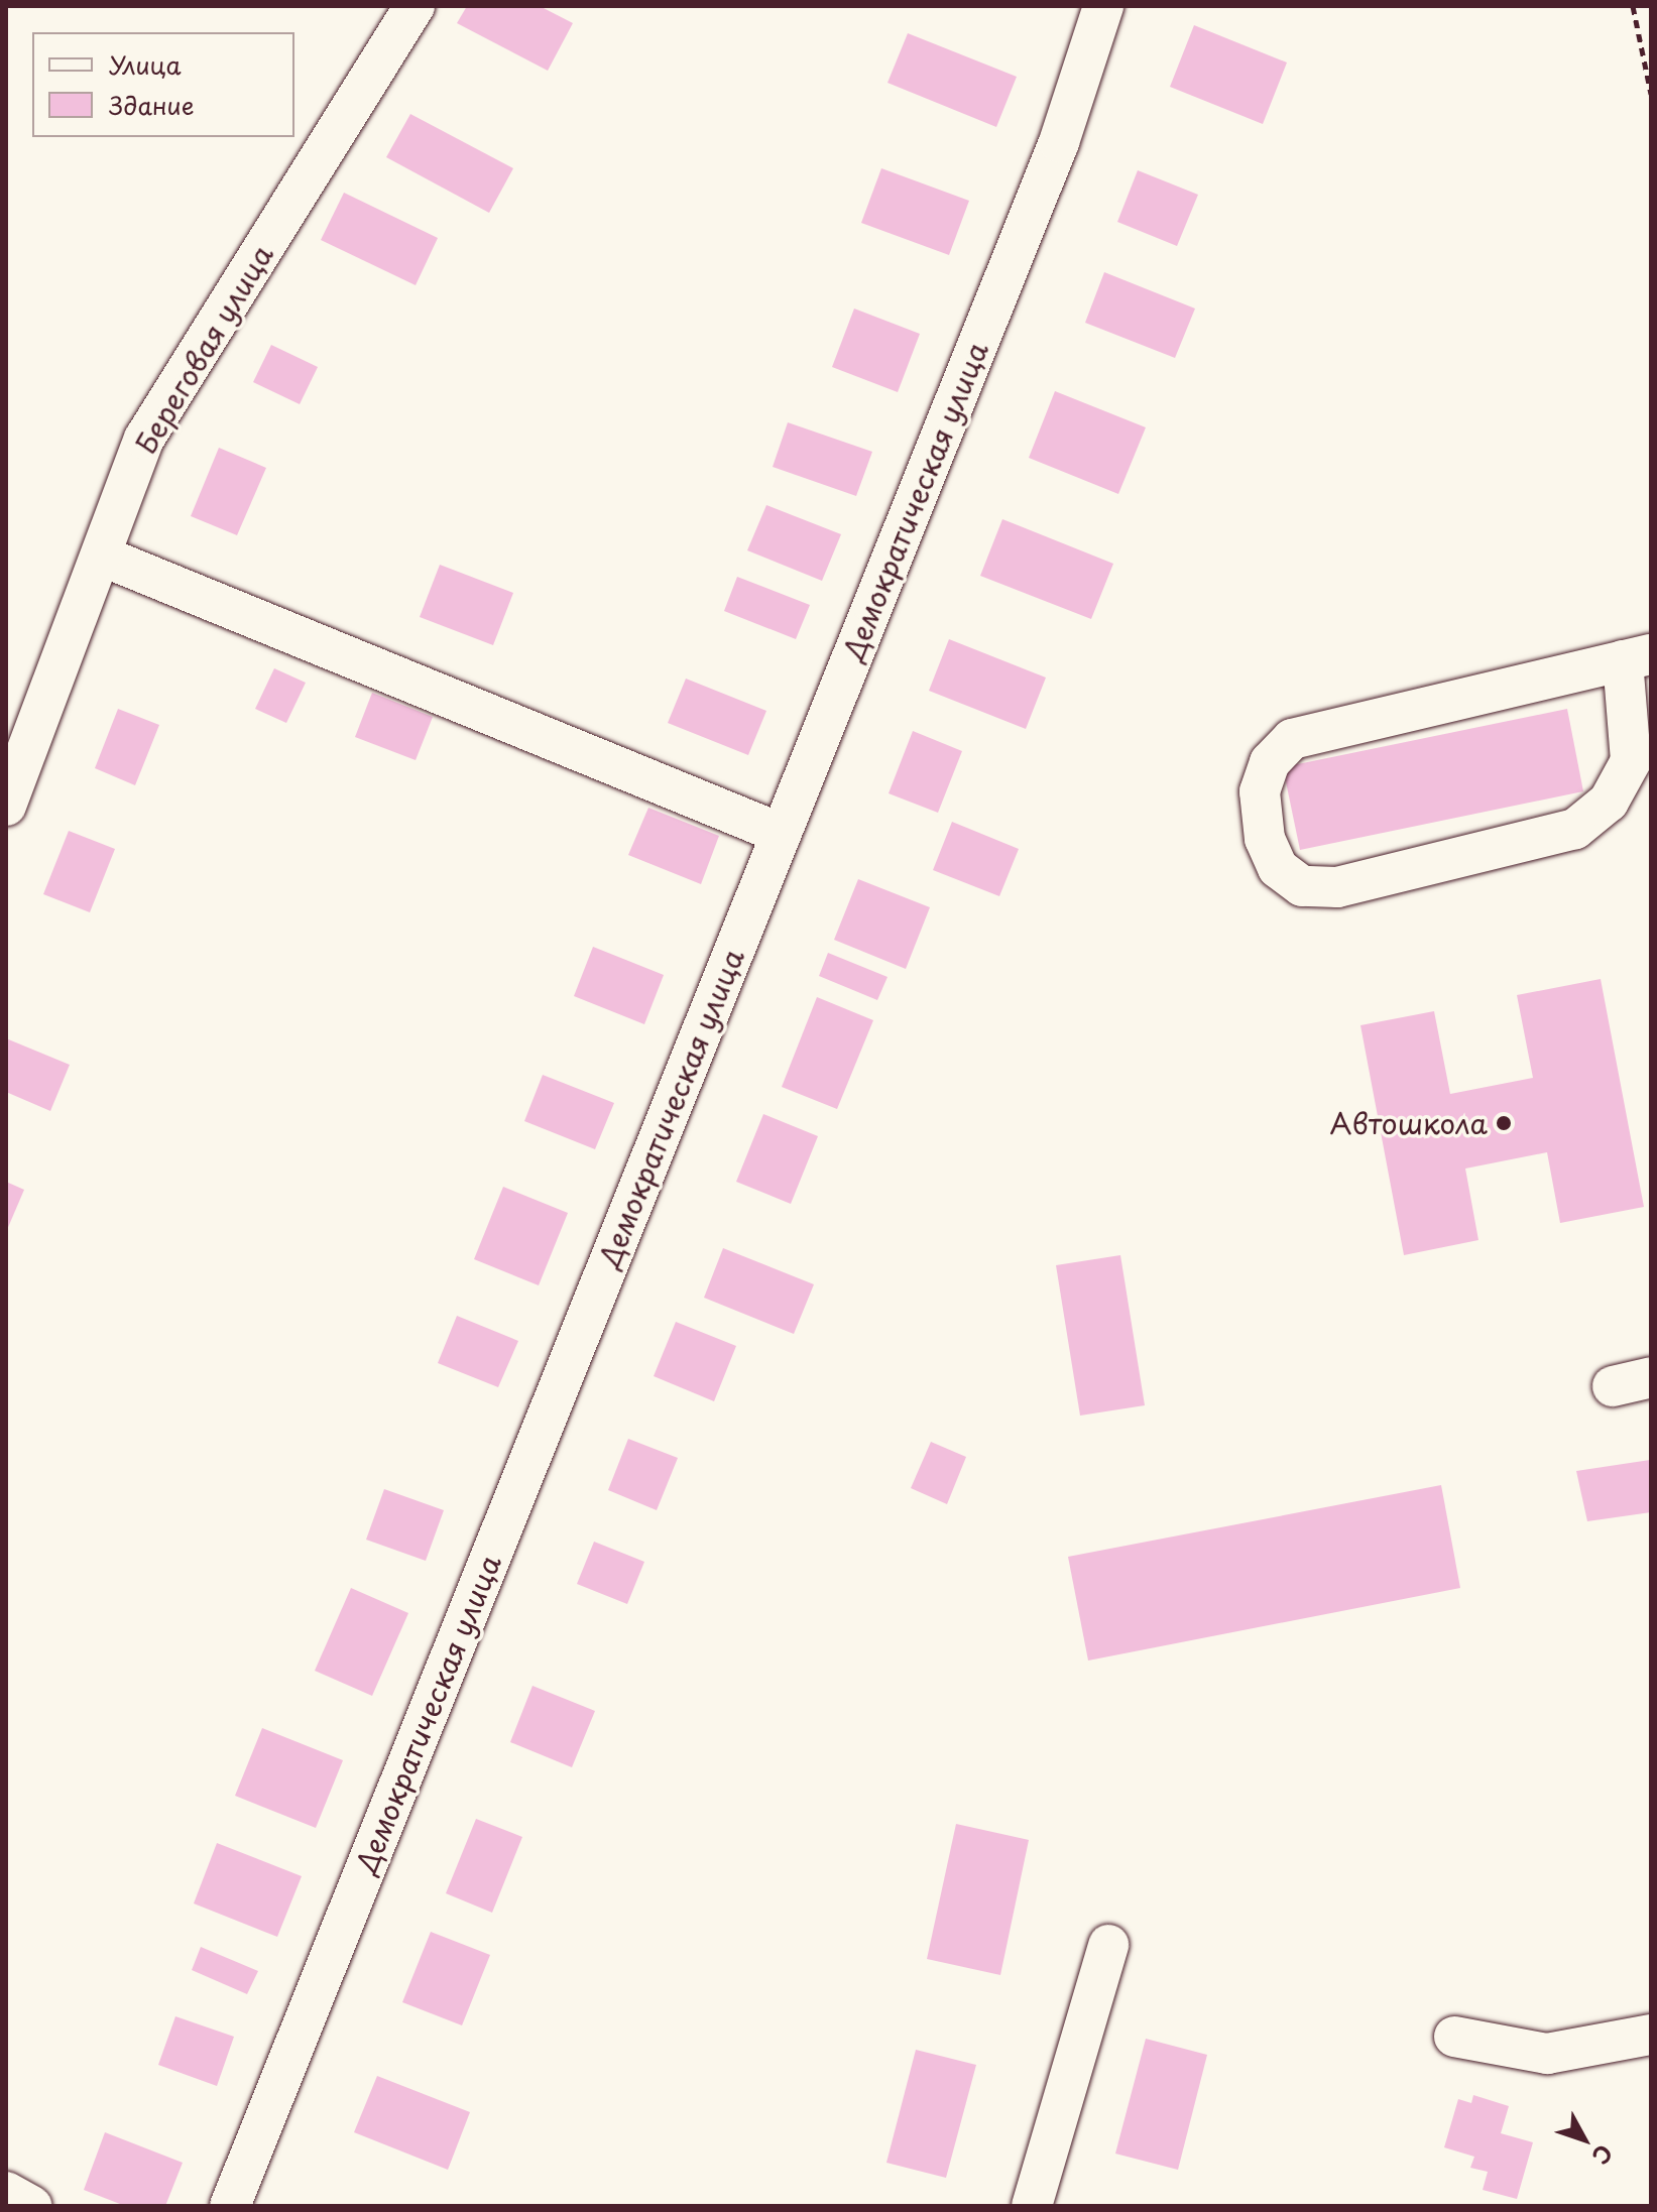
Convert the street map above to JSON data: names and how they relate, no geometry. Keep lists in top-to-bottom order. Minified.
{"streets":{"street":["Береговая улица","Демократическая улица"]},"places":["Автошкола"],"legend":["Улица","Здание"],"north":"bottom right"}
